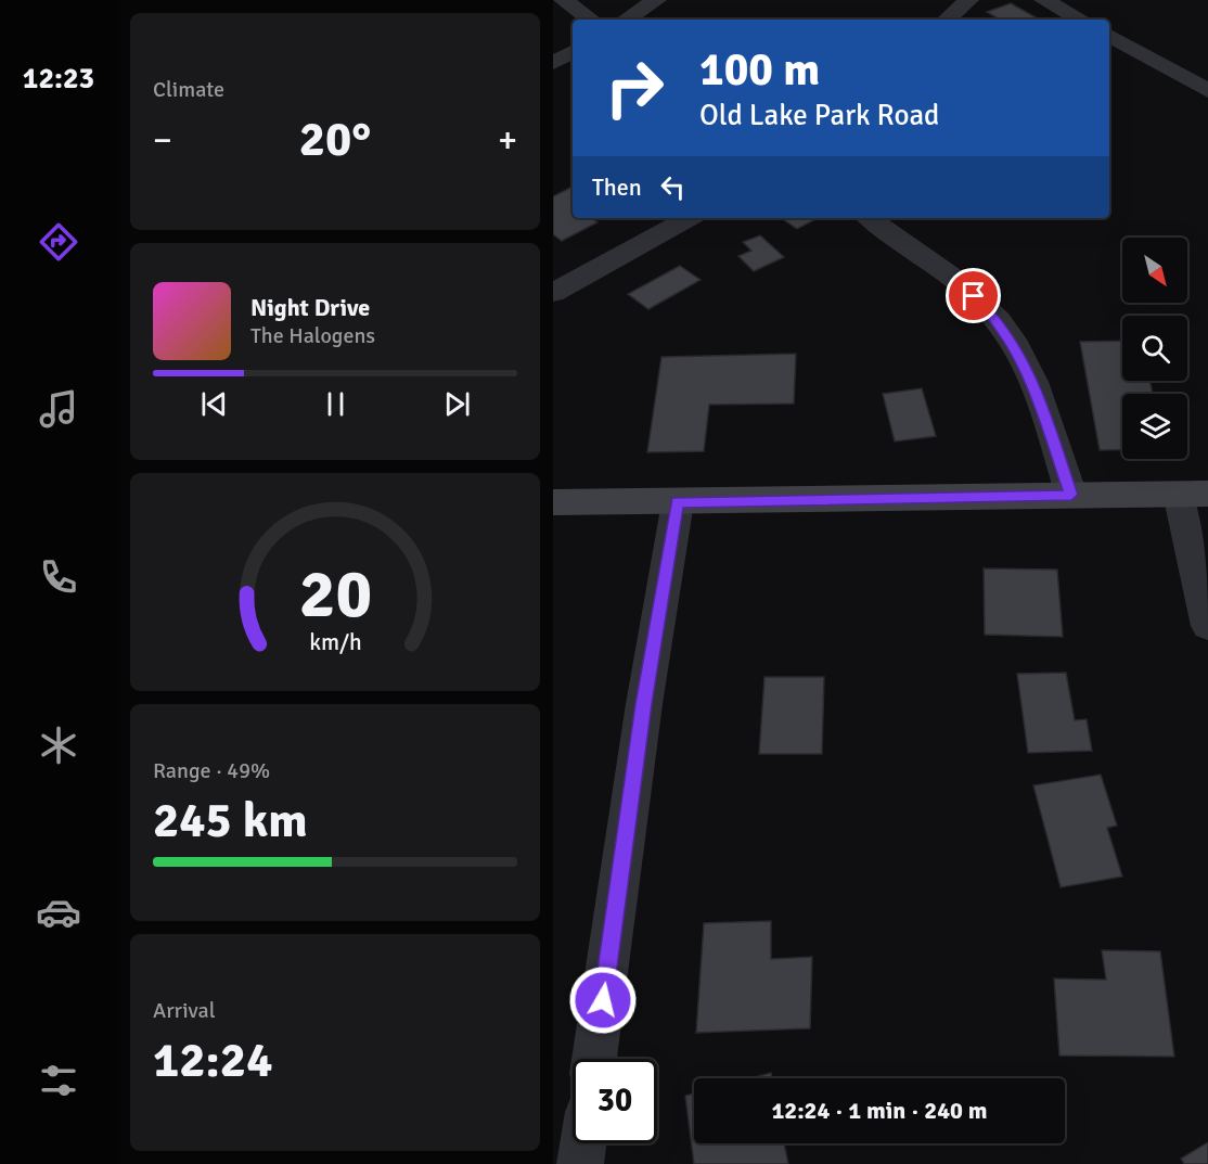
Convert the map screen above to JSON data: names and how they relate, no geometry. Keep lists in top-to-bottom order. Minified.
{"north":"bottom right","page":{"tabs":"12:23","tile":["Climate",["Range · 49%","245 km"],["Arrival","12:24"]],"turn":["100 m","Old Lake Park Road"],"heat":["−","20°","+"],"then":"Then","song":["Night Drive","The Halogens"],"limit":"30","trip":"12:24 · 1 min · 240 m","gauge":["20","km/h"]}}
